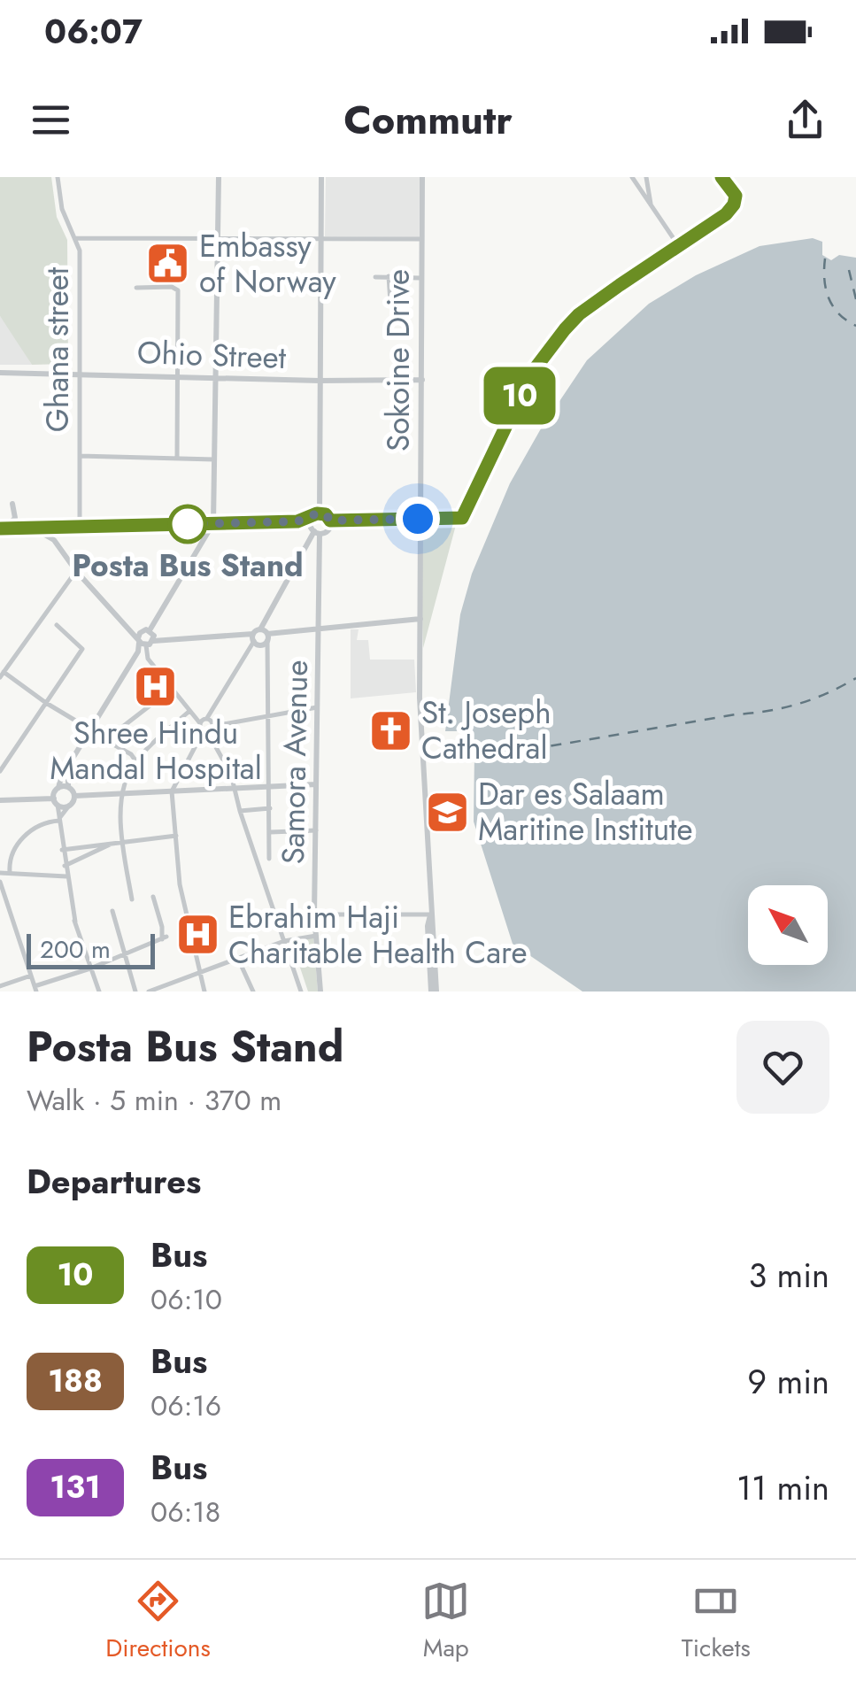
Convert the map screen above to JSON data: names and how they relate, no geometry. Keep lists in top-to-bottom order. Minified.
{"streets":{"street":["Ghana street","Ohio Street","Sokoine Drive","Samora Avenue"]},"crossings":[["Ghana street","Ohio Street"],["Ohio Street","Sokoine Drive"]],"places":{"public building":["Embassy of Norway"],"other":["Posta Bus Stand"],"hospital":["Shree Hindu Mandal Hospital","Ebrahim Haji Charitable Health Care"],"church":["St. Joseph Cathedral"],"school or university":["Dar es Salaam Maritine Institute"]},"lines":["bus line 10"],"scale_bar":"200 m","north":"top left","page":{"status":"06:07","header":"Commutr","on_map":"10","scale":"200 m","heading":[["Posta Bus Stand","Walk · 5 min · 370 m"],"Departures"],"list":[{"mark":"10","name":"Bus","note":"06:10","value":"3 min"},{"mark":"188","name":"Bus","note":"06:16","value":"9 min"},{"mark":"131","name":"Bus","note":"06:18","value":"11 min"}],"tabs":["Directions","Map","Tickets"]}}
